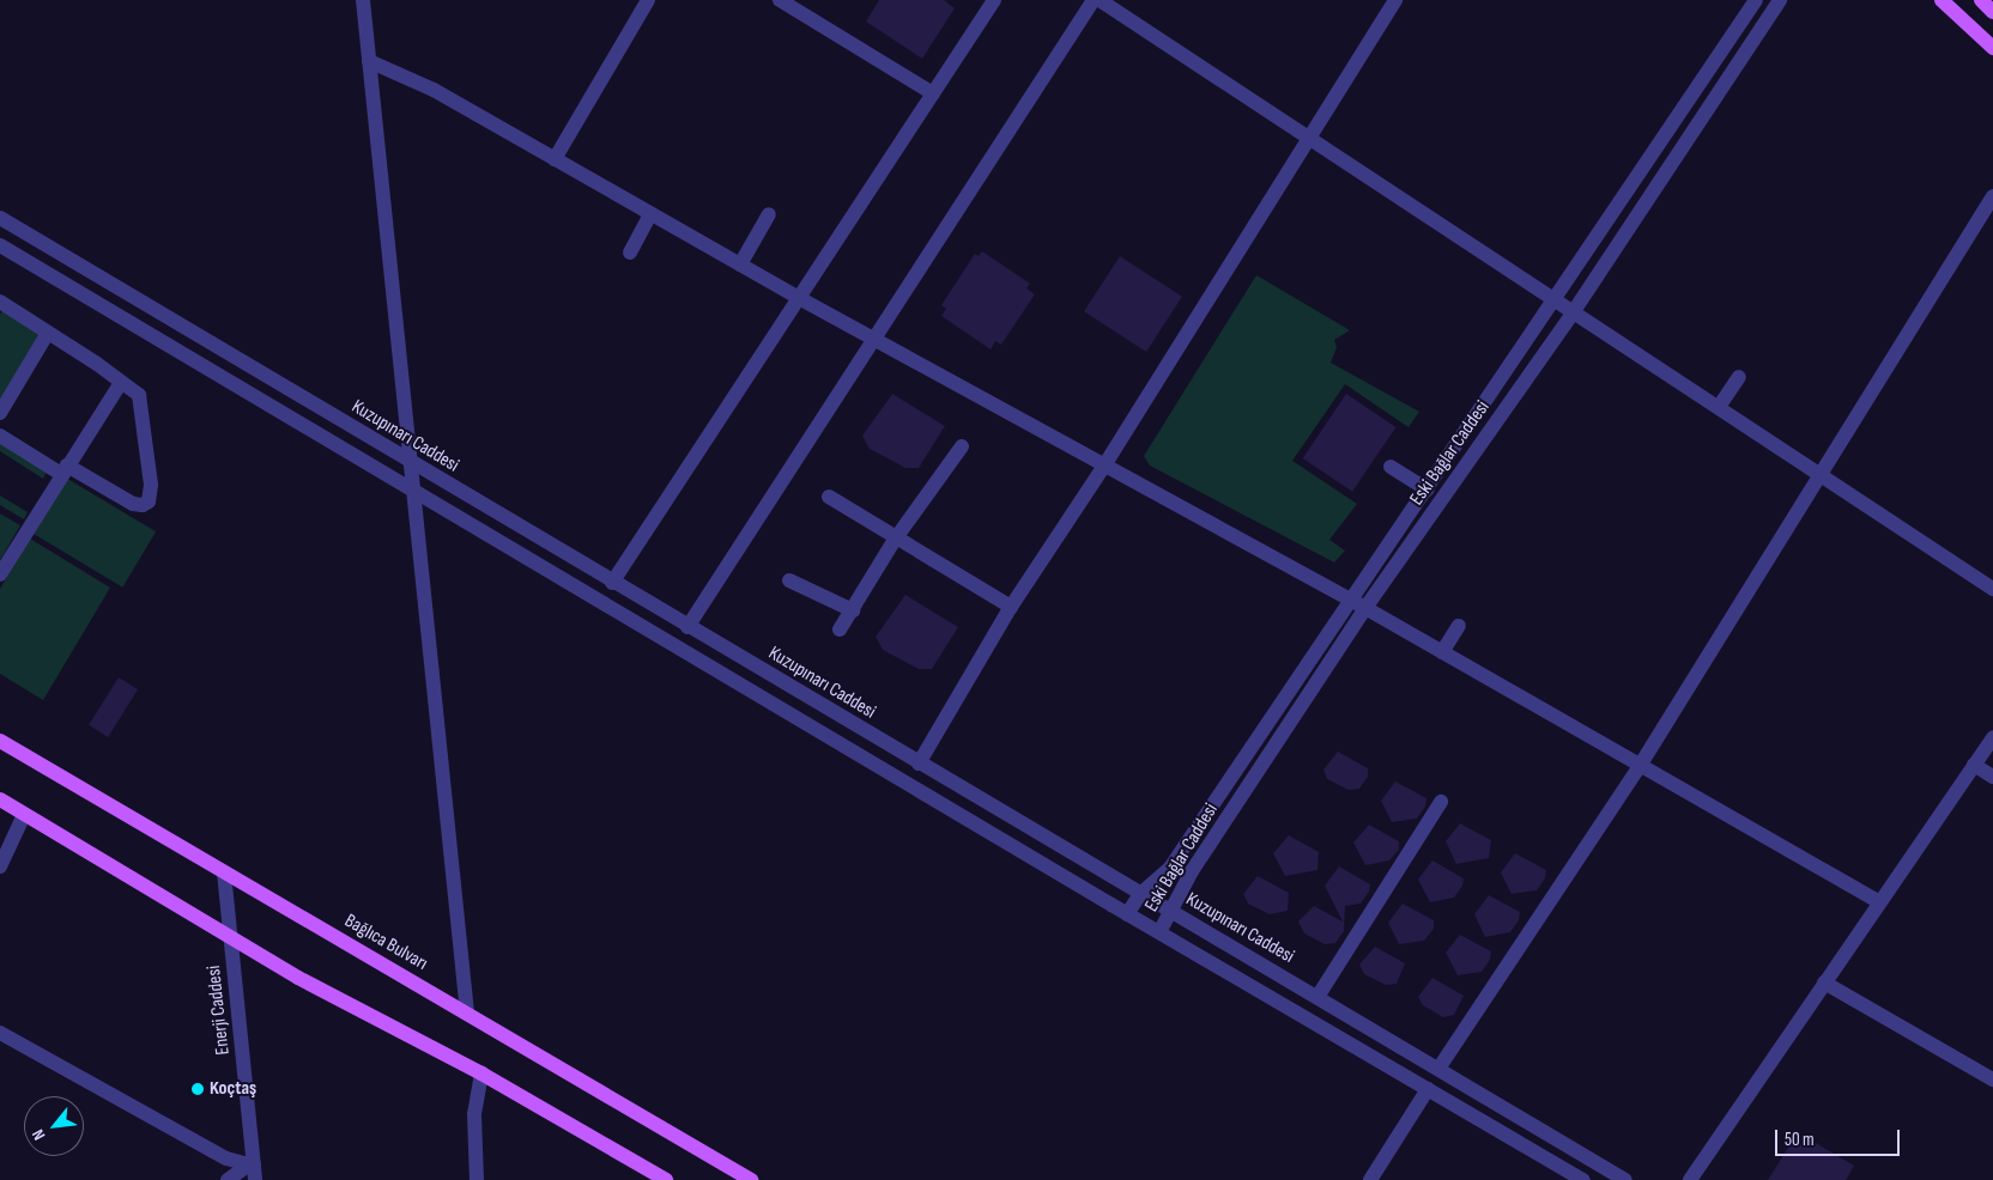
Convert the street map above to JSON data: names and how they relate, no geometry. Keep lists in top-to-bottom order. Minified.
{"streets":{"main road":["Bağlıca Bulvarı"],"street":["Kuzupınarı Caddesi","Eski Bağlar Caddesi","Enerji Caddesi"]},"crossings":[["Kuzupınarı Caddesi","Eski Bağlar Caddesi"],["Bağlıca Bulvarı","Enerji Caddesi"]],"places":["Koçtaş"],"scale_bar":"50 m","north":"bottom left"}
